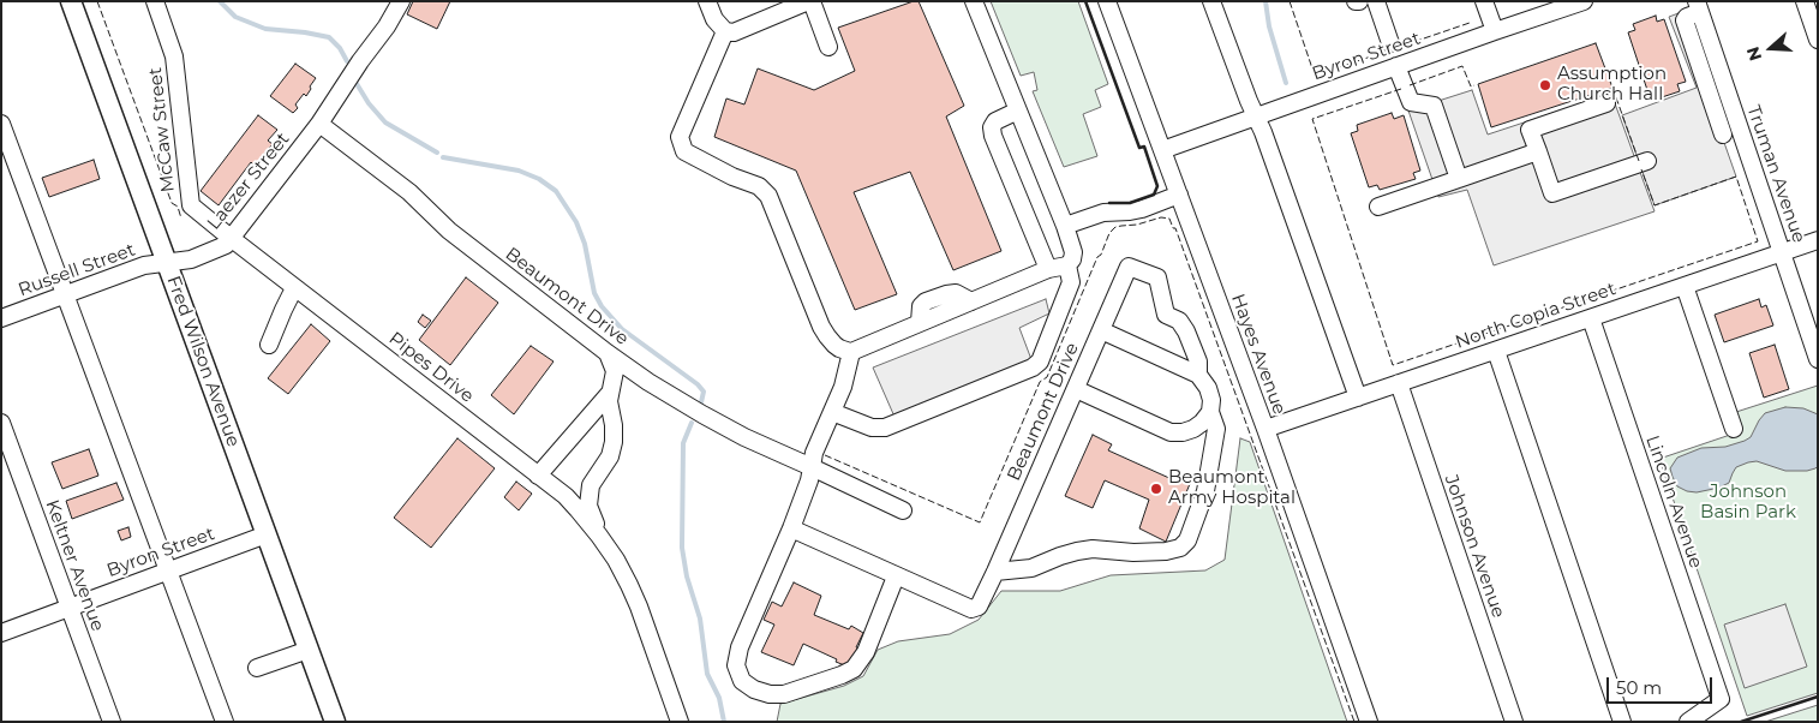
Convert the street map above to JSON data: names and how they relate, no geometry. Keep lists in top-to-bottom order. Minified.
{"streets":{"main road":["Fred Wilson Avenue"],"street":["Byron Street","McCaw Street","Truman Avenue","Laezer Street","Russell Street","Beaumont Drive","North Copia Street","Hayes Avenue","Pipes Drive","Lincoln Avenue","Johnson Avenue","Keltner Avenue"]},"crossings":[["Byron Street","Hayes Avenue"],["Byron Street","Fred Wilson Avenue"],["Byron Street","Keltner Avenue"],["McCaw Street","Laezer Street"],["McCaw Street","Pipes Drive"],["Truman Avenue","North Copia Street"],["Laezer Street","Russell Street"],["Laezer Street","Beaumont Drive"],["Laezer Street","Fred Wilson Avenue"],["Laezer Street","Pipes Drive"],["Russell Street","Fred Wilson Avenue"],["Beaumont Drive","Pipes Drive"],["North Copia Street","Hayes Avenue"],["North Copia Street","Lincoln Avenue"],["North Copia Street","Johnson Avenue"]],"parks":["Johnson Basin Park"],"places":["Assumption Church Hall","Beaumont Army Hospital"],"scale_bar":"50 m","north":"left"}
